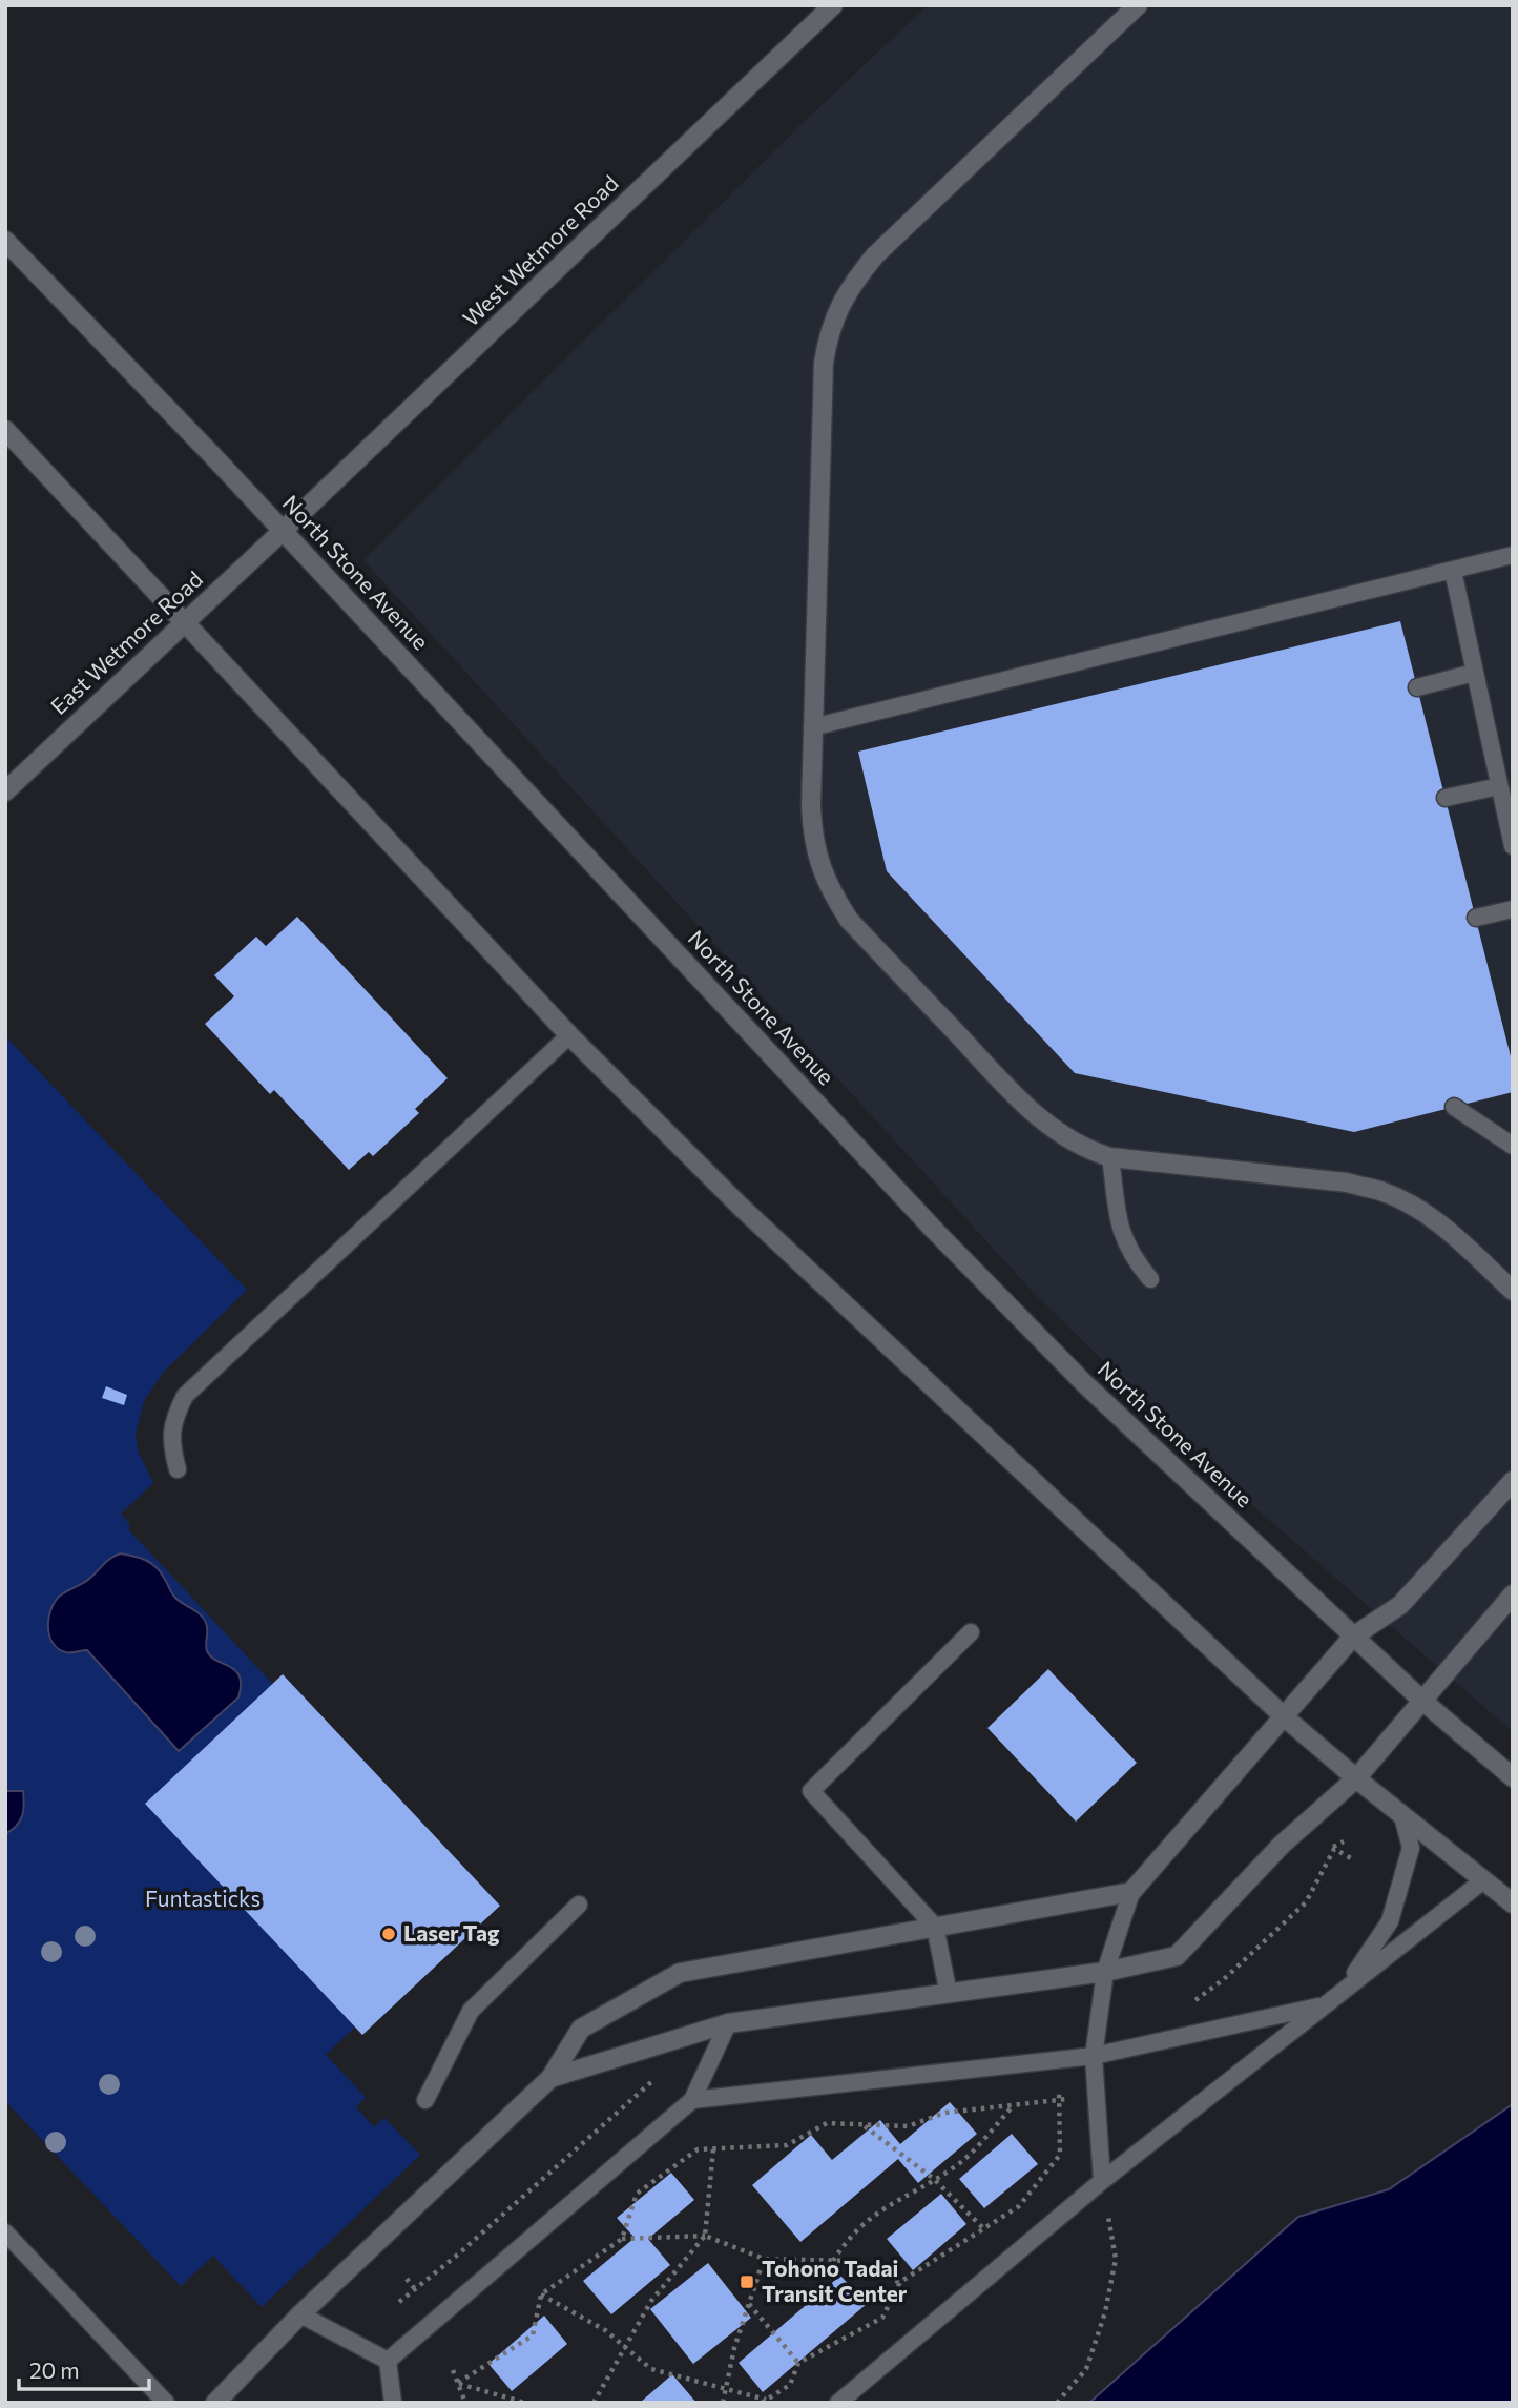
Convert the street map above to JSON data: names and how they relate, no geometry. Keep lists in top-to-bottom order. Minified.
{"streets":{"main road":["West Wetmore Road","North Stone Avenue","East Wetmore Road"]},"crossings":[["West Wetmore Road","North Stone Avenue"],["West Wetmore Road","East Wetmore Road"],["North Stone Avenue","East Wetmore Road"]],"parks":["Funtasticks"],"places":{"other":["Laser Tag"],"transit":["Tohono Tadai Transit Center"]},"scale_bar":"20 m"}
